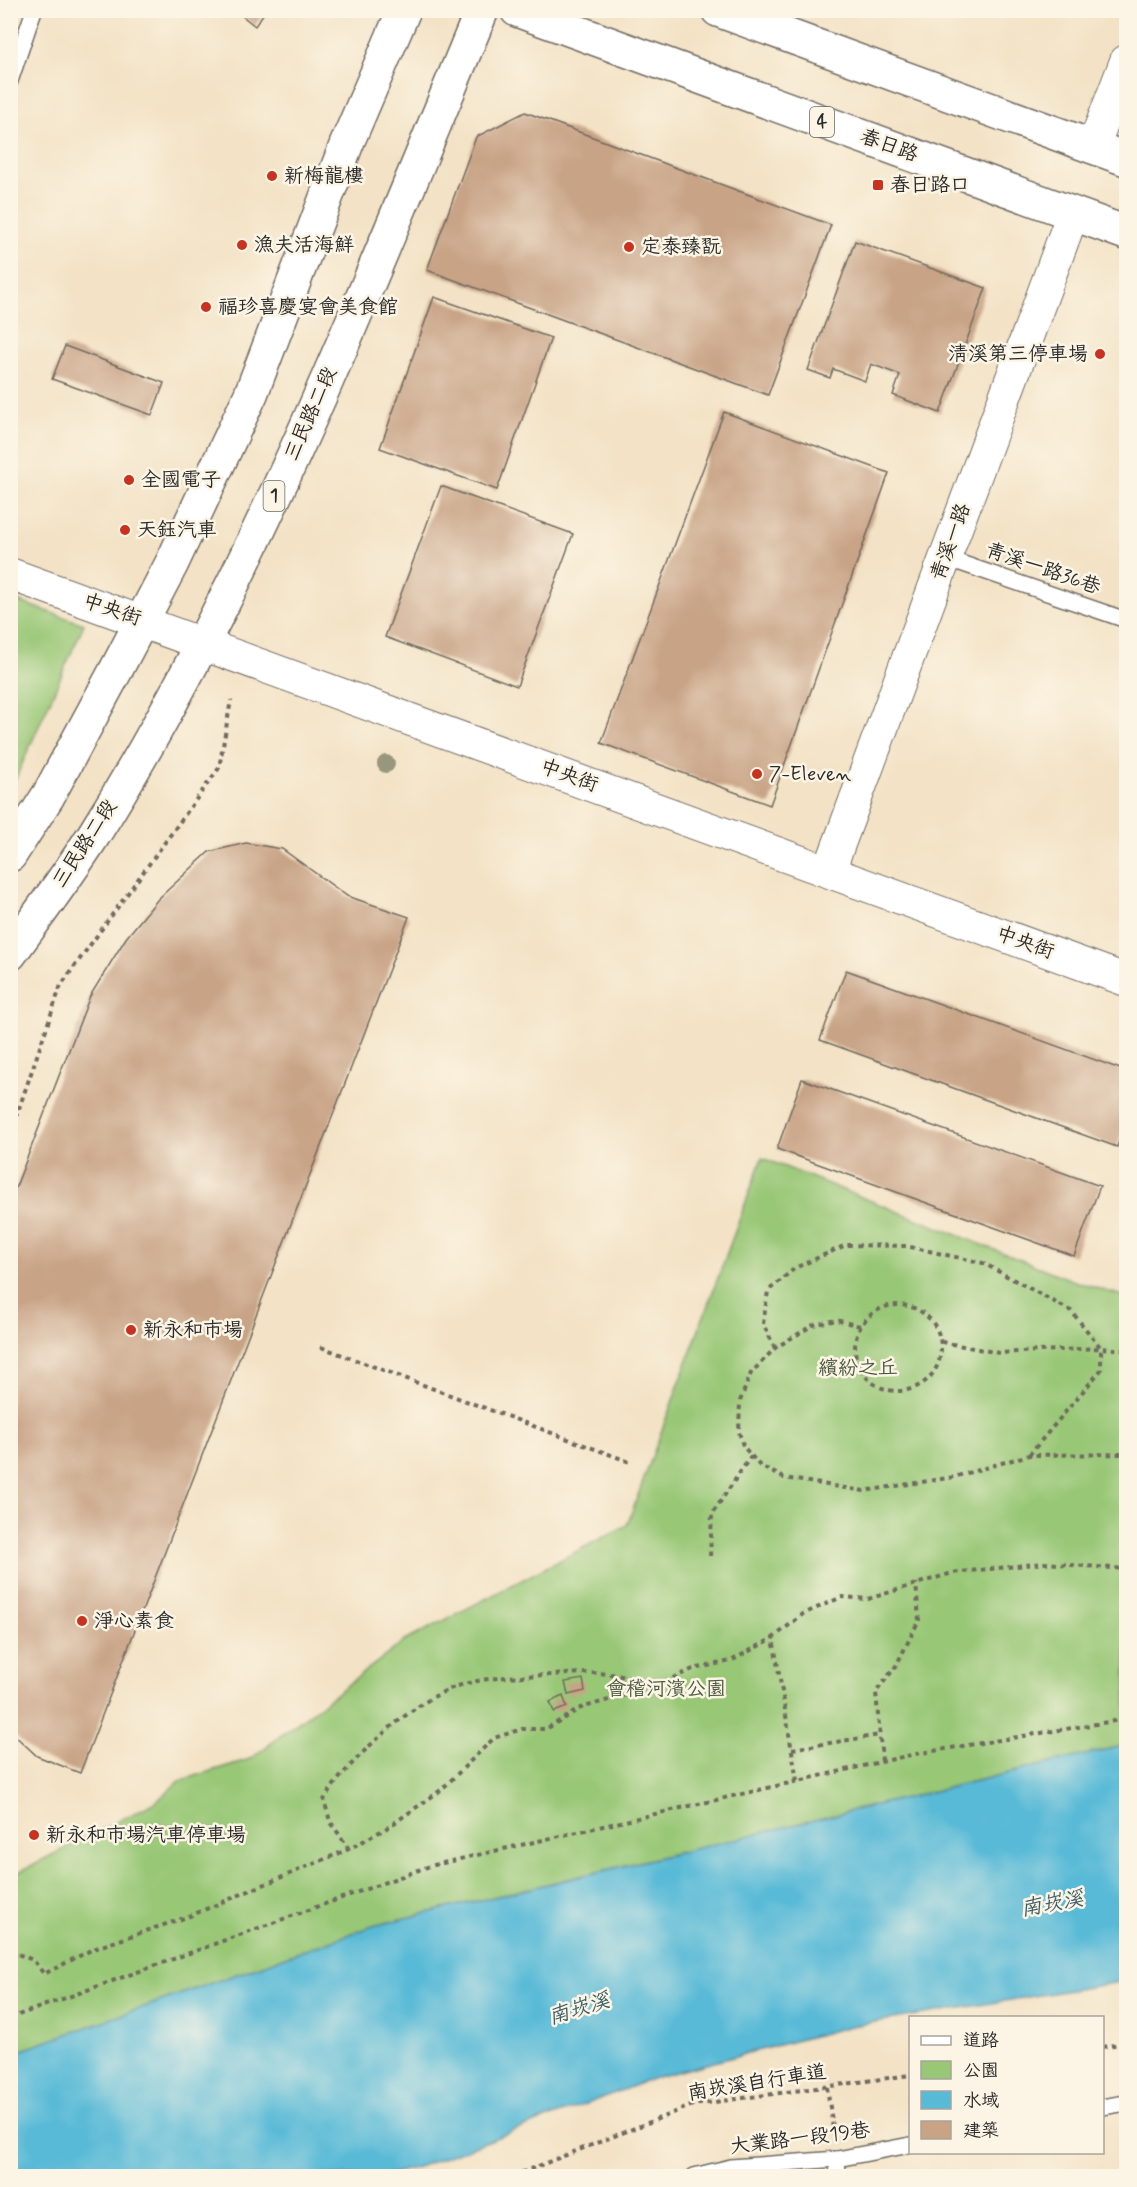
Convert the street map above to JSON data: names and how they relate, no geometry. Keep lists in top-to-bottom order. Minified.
{"streets":{"main road":["4","春日路","三民路二段","1"],"street":["青溪一路","中央街"],"lane":["青溪一路36巷","大業路一段19巷"],"path":["南崁溪自行車道"]},"crossings":[["春日路","青溪一路"],["三民路二段","中央街"],["青溪一路","青溪一路36巷"],["青溪一路","中央街"]],"water":["南崁溪"],"parks":["繽紛之丘","會稽河濱公園"],"places":{"other":["新梅龍樓","漁夫活海鮮","定泰臻翫","福珍喜慶宴會美食館","清溪第三停車場","全國電子","天鈺汽車","7-Eleven","新永和市場","淨心素食","新永和市場汽車停車場"],"transit":["春日路口"]},"legend":["道路","公園","水域","建築"]}
